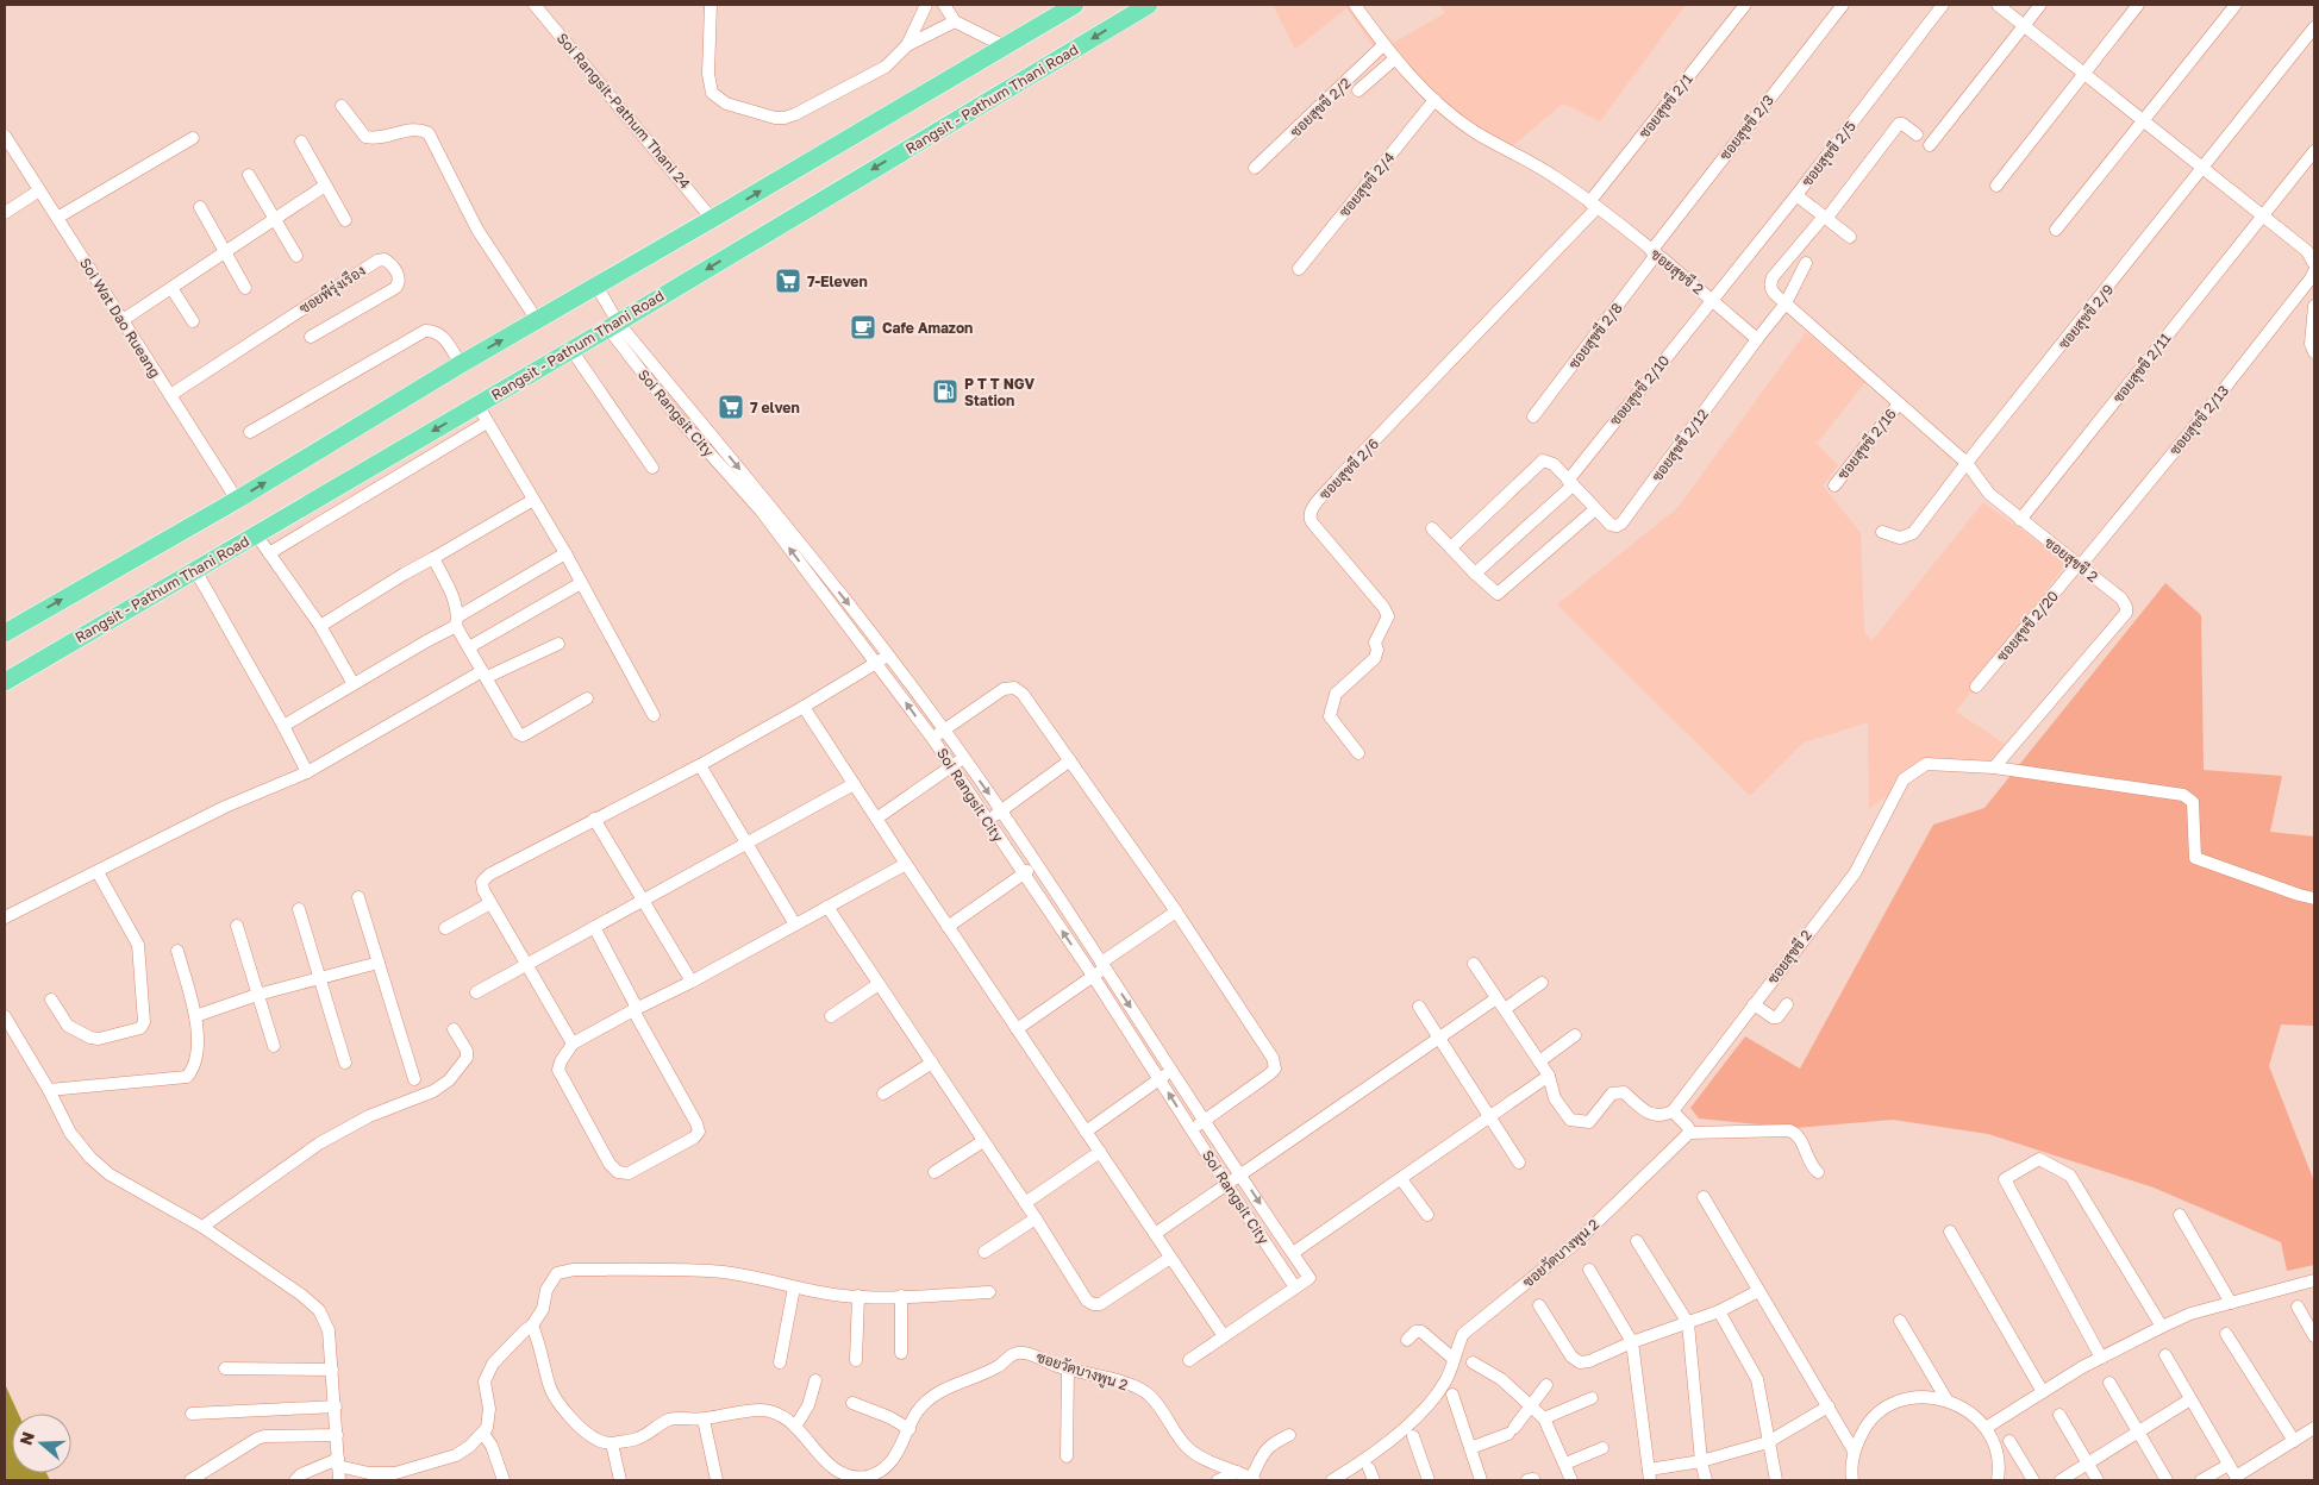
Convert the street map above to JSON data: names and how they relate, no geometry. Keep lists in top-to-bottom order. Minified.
{"streets":{"main road":["Rangsit - Pathum Thani Road"],"street":["ซอยสุขขี 2/1","ซอยสุขขี 2/2","Soi Rangsit-Pathum Thani 24","ซอยสุขขี 2/3","ซอยสุขขี 2/5","ซอยสุขขี 2/4","ซอยสุขขี 2","ซอยพีรุ่งเรือง","ซอยสุขขี 2/9","Soi Wat Dao Rueang","ซอยสุขขี 2/8","ซอยสุขขี 2/11","ซอยสุขขี 2/10","Soi Rangsit City","ซอยสุขขี 2/13","ซอยสุขขี 2/16","ซอยสุขขี 2/12","ซอยสุขขี 2/6","ซอยสุขขี 2/20","ซอยวัดบางพูน 2"]},"crossings":[["Rangsit - Pathum Thani Road","Soi Rangsit City"],["ซอยสุขขี 2/1","ซอยสุขขี 2"],["ซอยสุขขี 2/1","ซอยสุขขี 2/6"],["ซอยสุขขี 2/2","ซอยสุขขี 2"],["ซอยสุขขี 2/3","ซอยสุขขี 2"],["ซอยสุขขี 2/3","ซอยสุขขี 2/8"],["ซอยสุขขี 2/5","ซอยสุขขี 2"],["ซอยสุขขี 2/5","ซอยสุขขี 2/10"],["ซอยสุขขี 2/4","ซอยสุขขี 2"],["ซอยสุขขี 2","ซอยสุขขี 2/9"],["ซอยสุขขี 2","ซอยสุขขี 2/8"],["ซอยสุขขี 2","ซอยสุขขี 2/11"],["ซอยสุขขี 2","ซอยสุขขี 2/10"],["ซอยสุขขี 2","ซอยสุขขี 2/13"],["ซอยสุขขี 2","ซอยสุขขี 2/16"],["ซอยสุขขี 2","ซอยสุขขี 2/12"],["ซอยสุขขี 2","ซอยสุขขี 2/6"],["ซอยสุขขี 2","ซอยสุขขี 2/20"],["ซอยพีรุ่งเรือง","Soi Wat Dao Rueang"],["ซอยสุขขี 2/13","ซอยสุขขี 2/20"]],"places":{"supermarket":["7-Eleven","7 elven"],"cafe":["Cafe Amazon"],"fuel station":["P T T NGV Station"]},"north":"left"}
